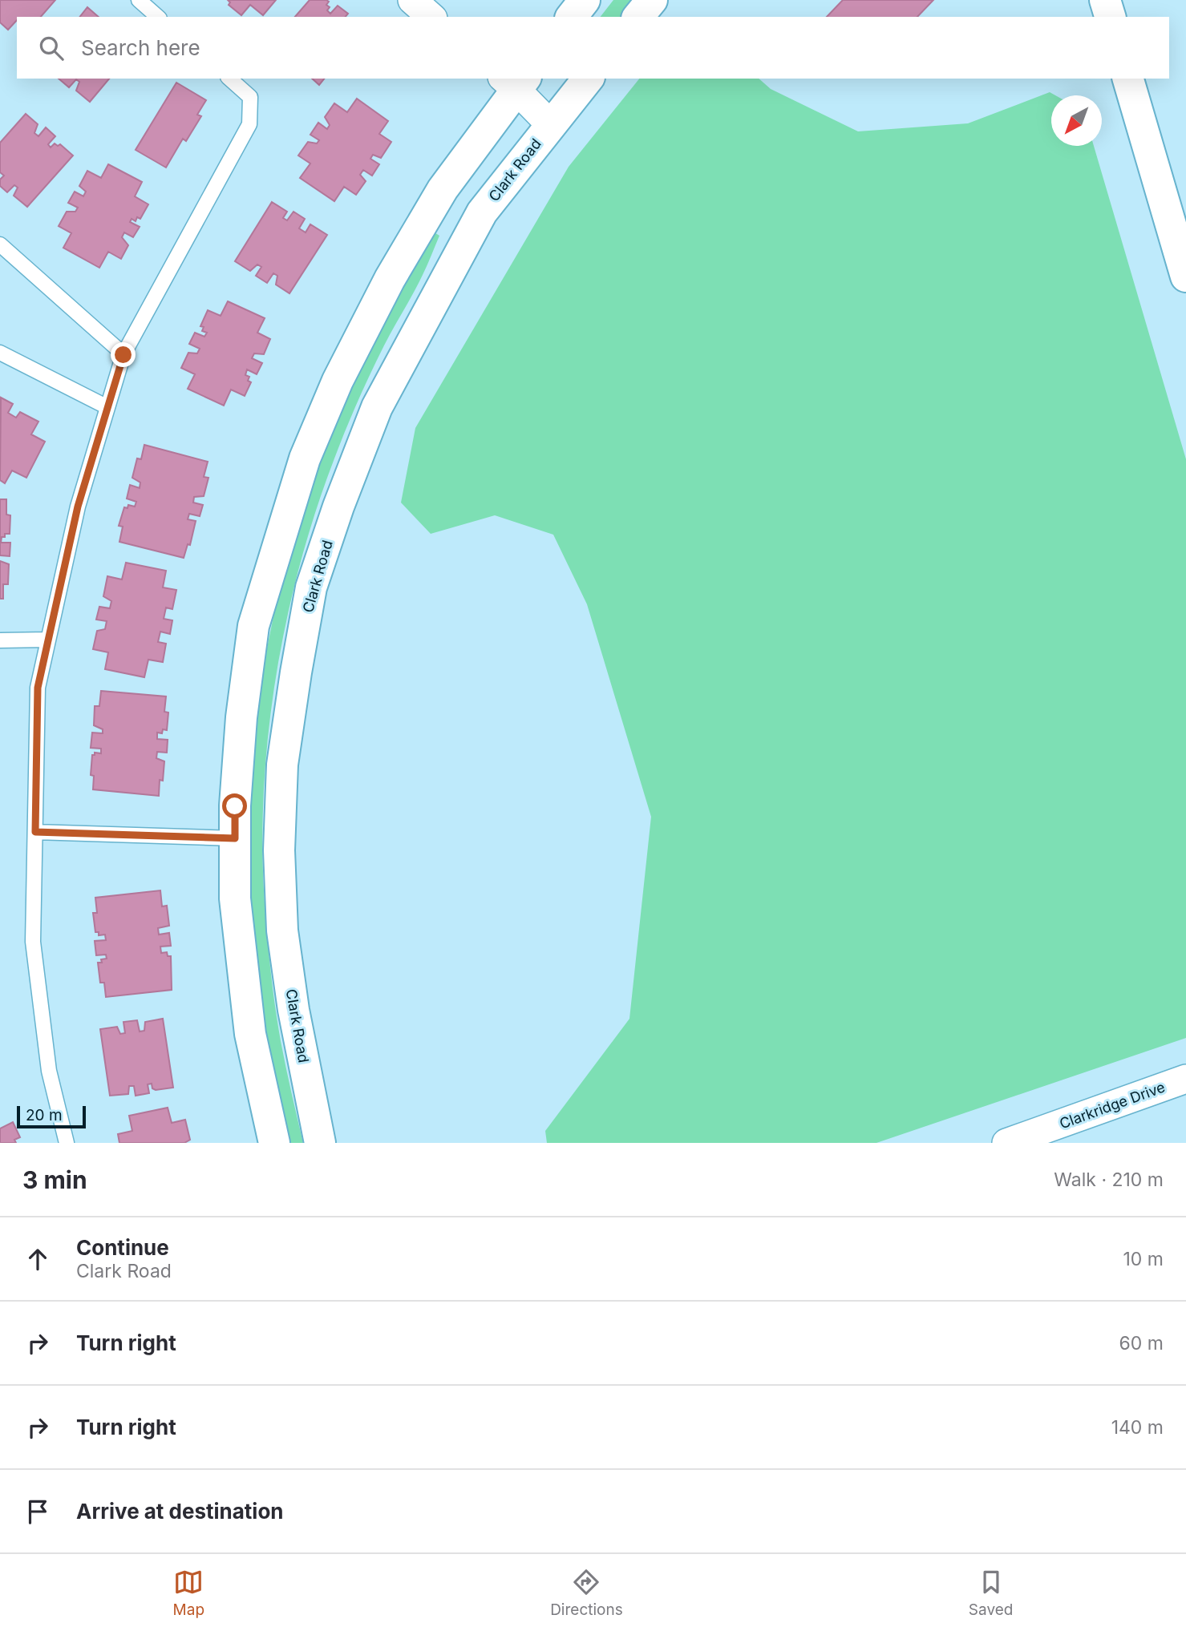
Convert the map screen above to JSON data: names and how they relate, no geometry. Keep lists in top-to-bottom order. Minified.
{"streets":{"main road":["Clark Road"],"street":["Clarkridge Drive"]},"scale_bar":"20 m","north":"bottom left","page":{"search":"Search here","scale":"20 m","heading":["3 min","Walk · 210 m"],"list":[["Continue","Clark Road","10 m"],["Turn right","60 m"],["Turn right","140 m"],"Arrive at destination"],"nav":["Map","Directions","Saved"]}}
